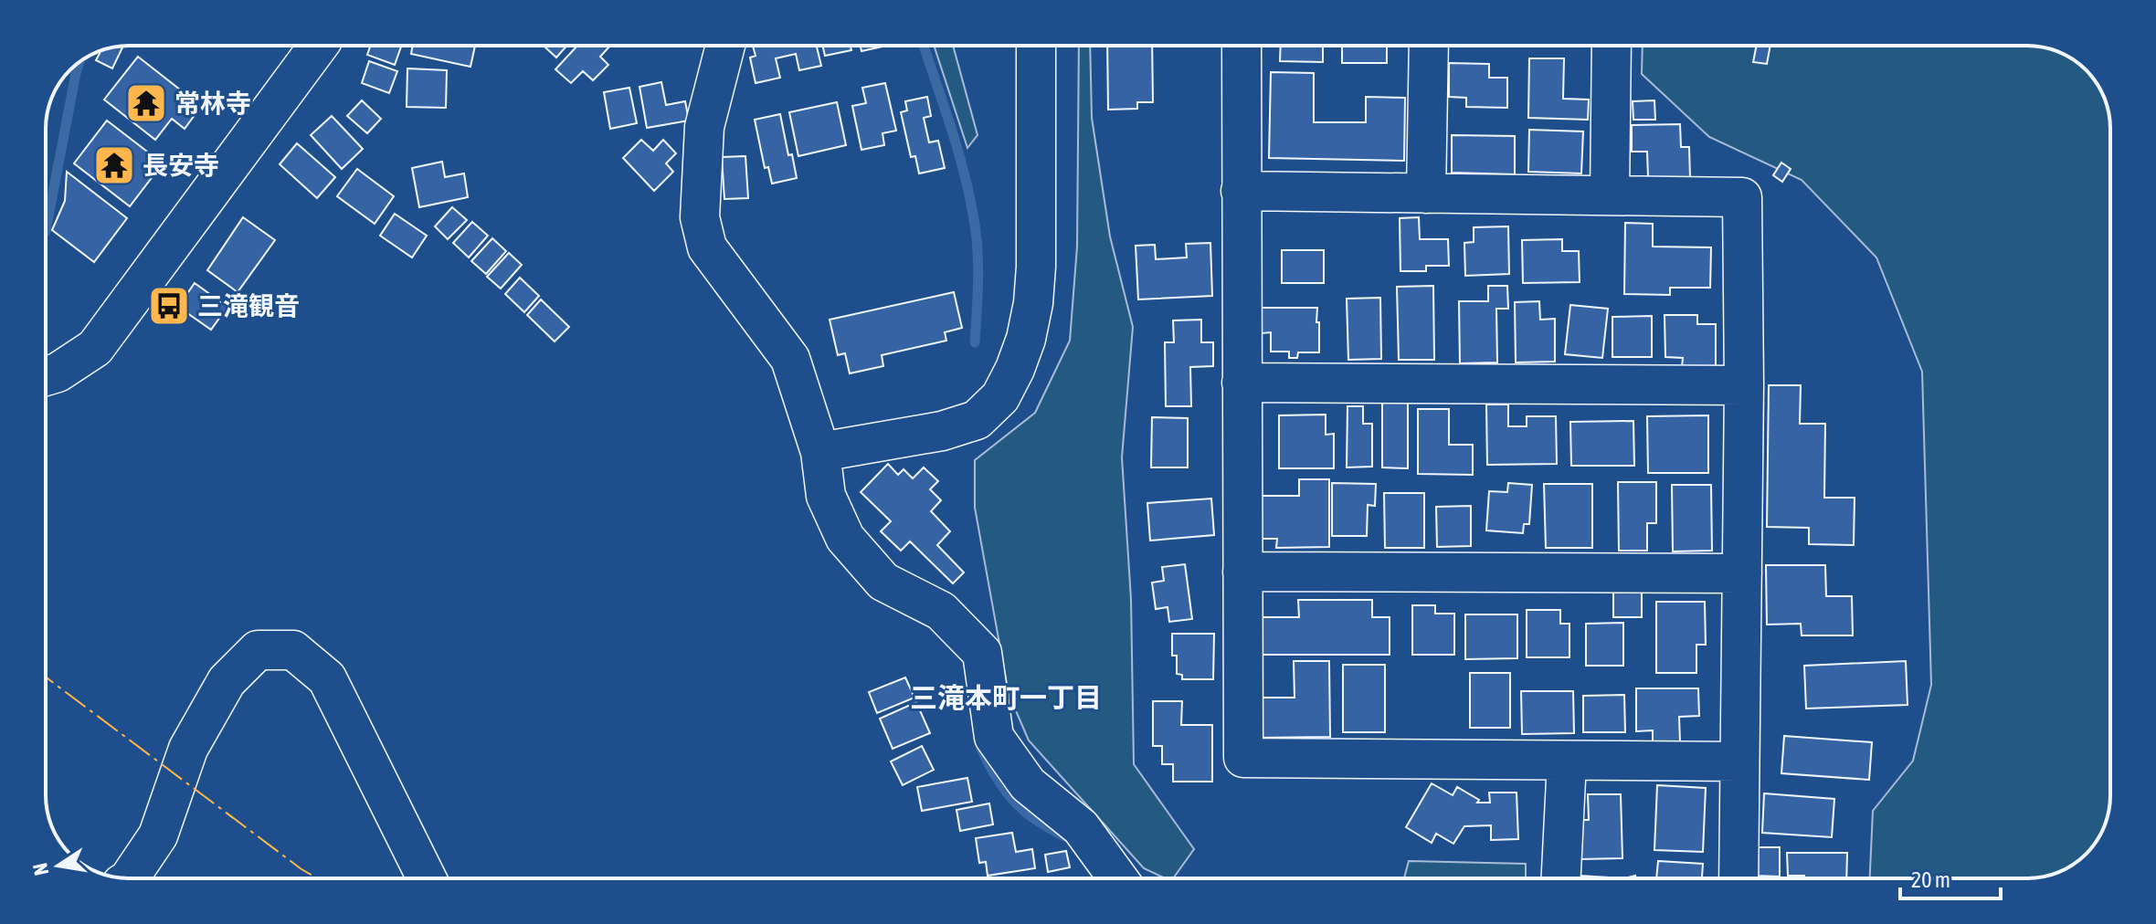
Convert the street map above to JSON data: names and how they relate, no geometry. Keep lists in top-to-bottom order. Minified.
{"districts":["三滝本町一丁目"],"places":{"temple":["常林寺","長安寺"],"bus stop":["三滝観音"]},"scale_bar":"20 m","north":"left"}
